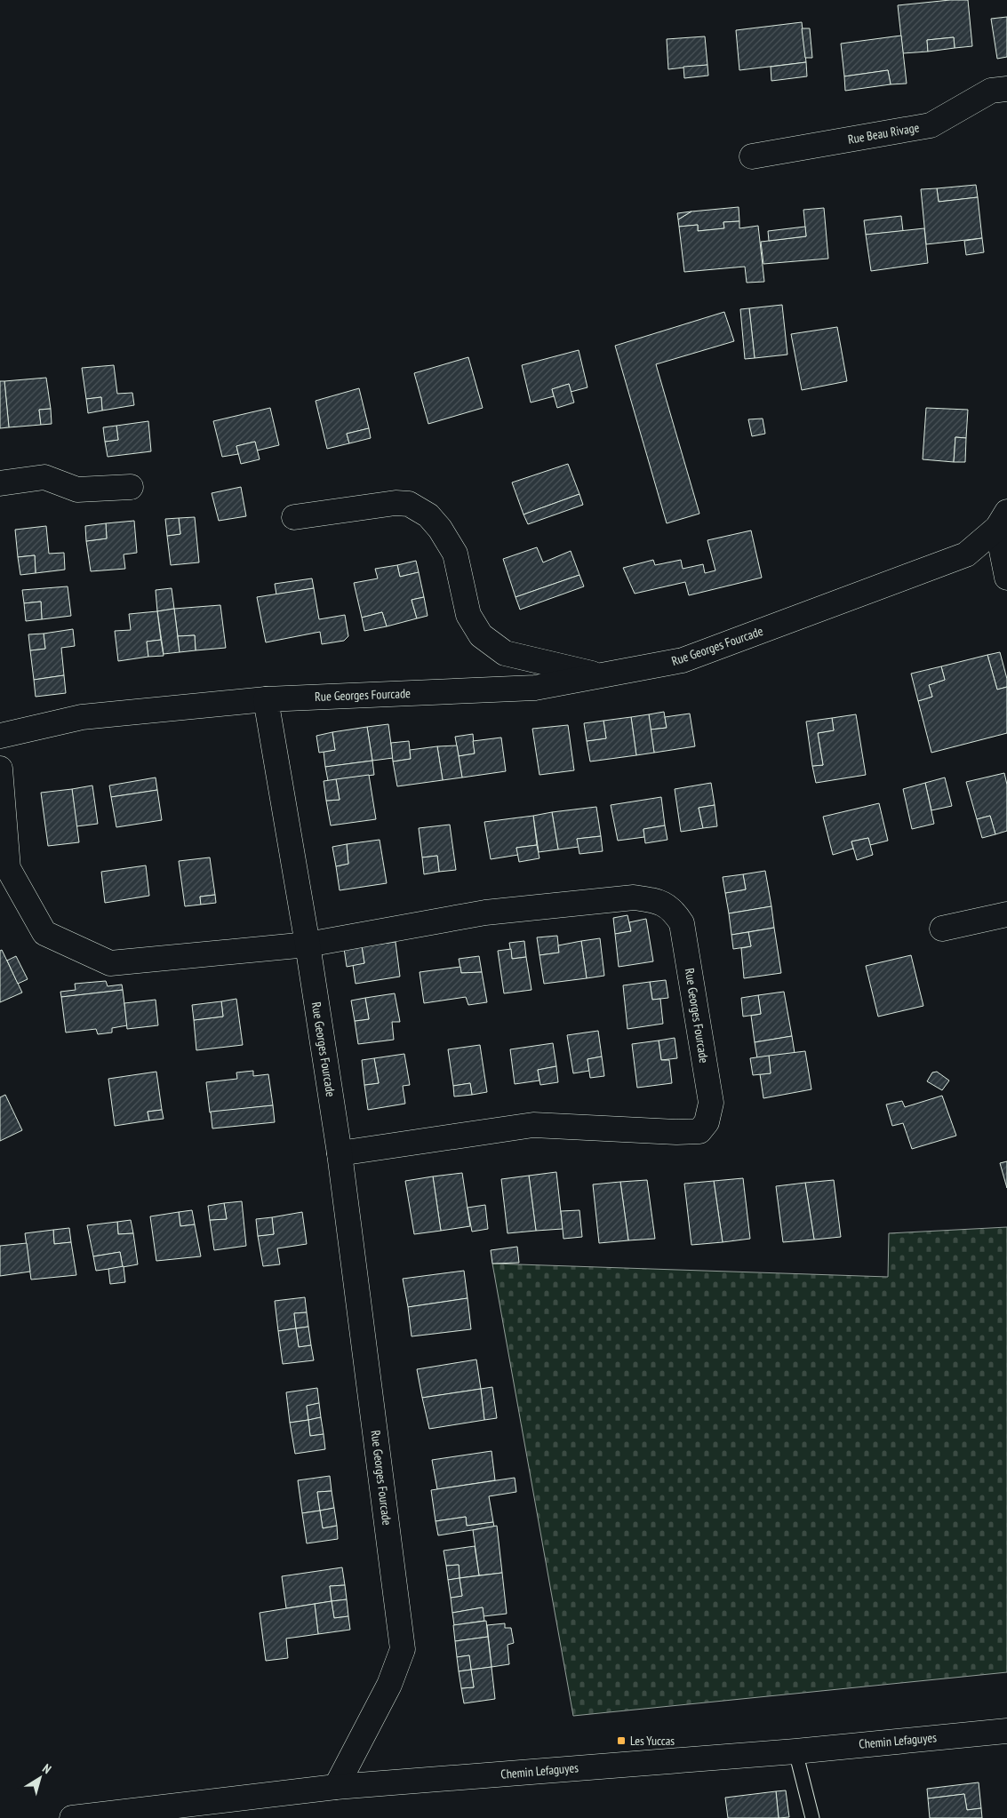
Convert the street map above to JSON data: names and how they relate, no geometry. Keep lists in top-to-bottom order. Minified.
{"streets":{"street":["Rue Beau Rivage","Rue Georges Fourcade","Chemin Lefaguyes"]},"crossings":[["Rue Georges Fourcade","Chemin Lefaguyes"]],"places":{"transit":["Les Yuccas"]},"north":"top right"}
